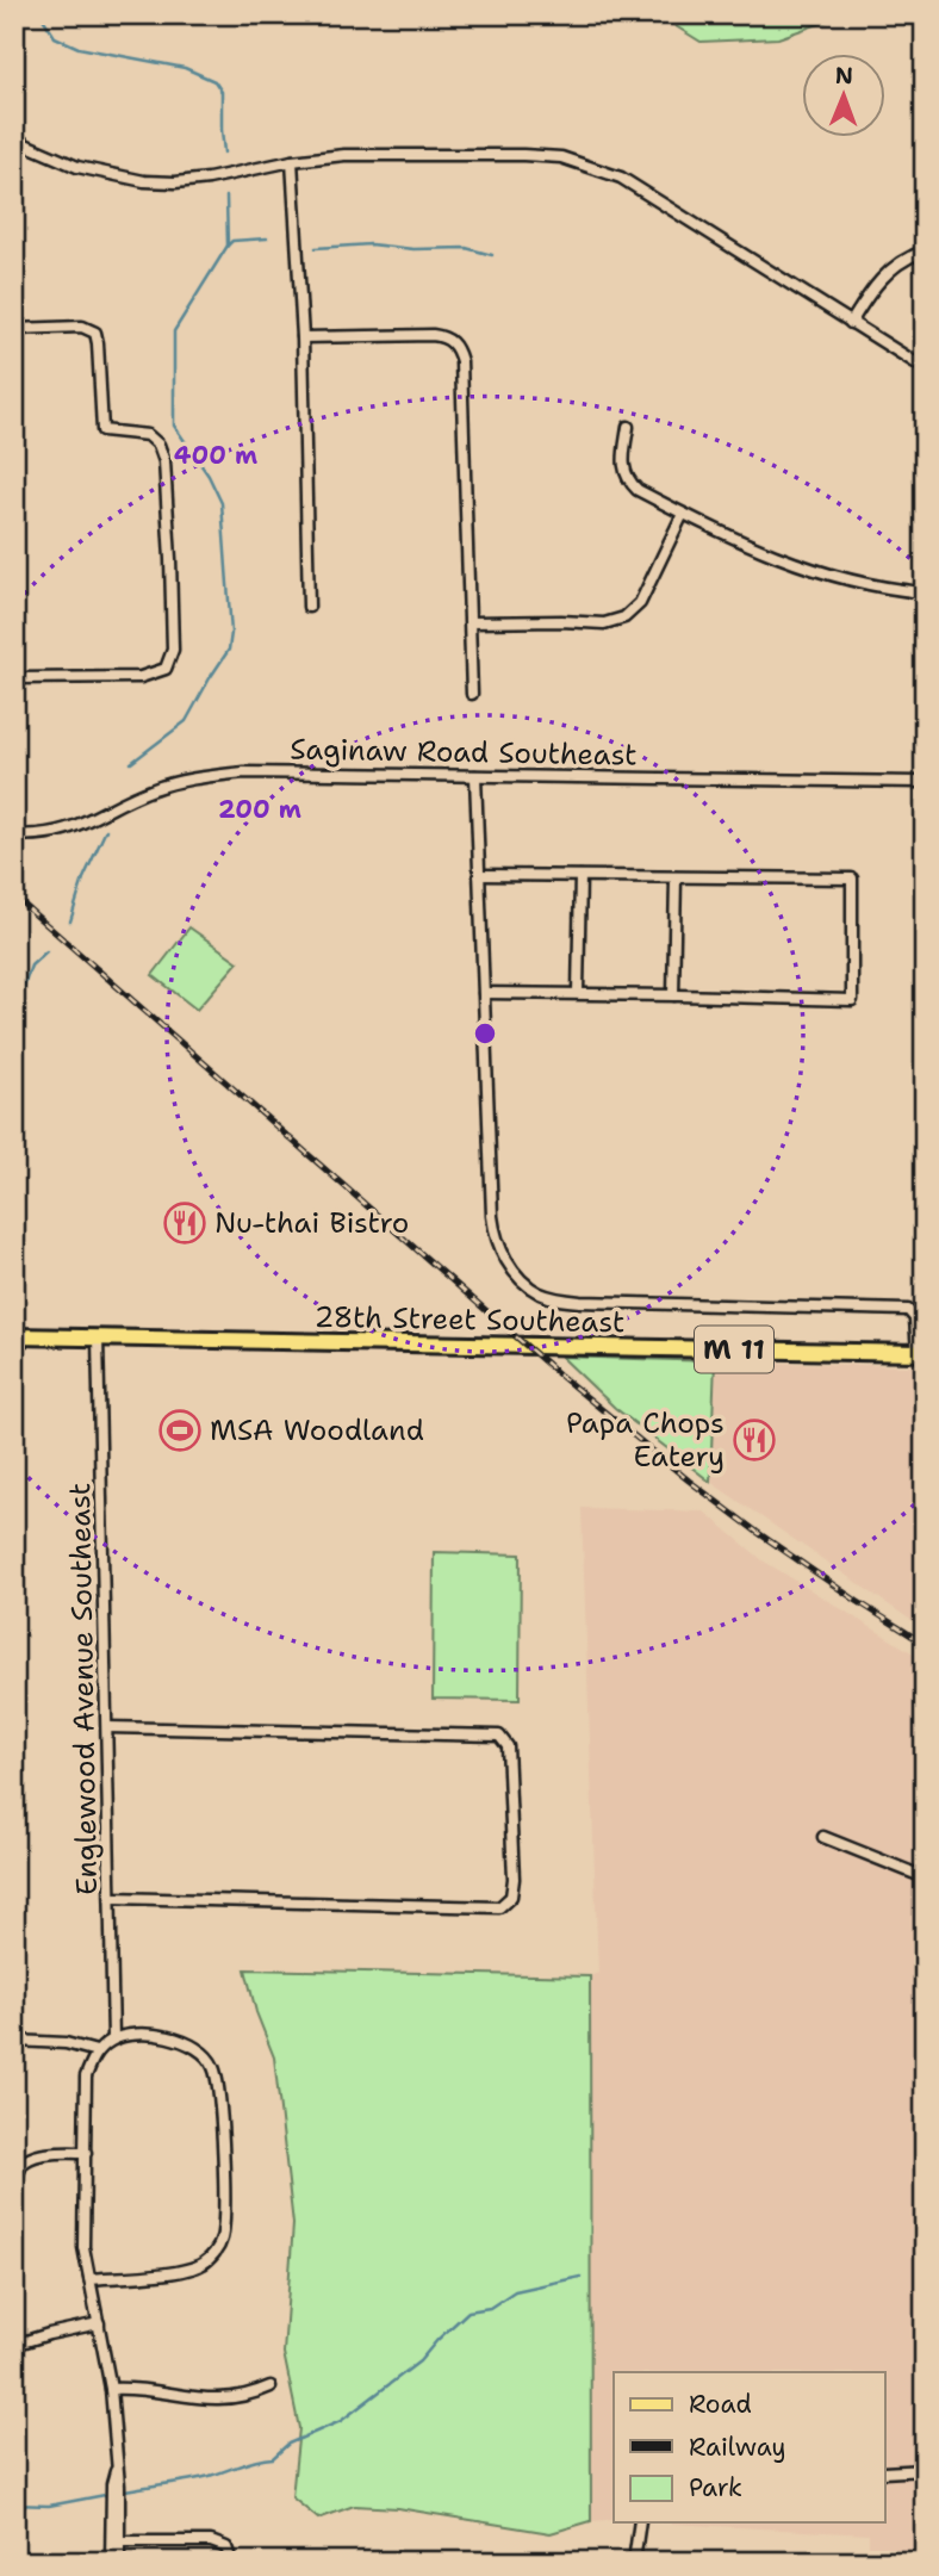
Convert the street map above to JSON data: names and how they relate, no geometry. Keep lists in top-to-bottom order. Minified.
{"streets":{"main road":["28th Street Southeast","M 11"],"street":["Saginaw Road Southeast","Englewood Avenue Southeast"]},"crossings":[["28th Street Southeast","Englewood Avenue Southeast"]],"places":{"restaurant":["Nu-thai Bistro","Papa Chops Eatery"],"sports":["MSA Woodland"]},"legend":["Road","Railway","Park"],"north":"top","rings":["400 m","200 m"]}
